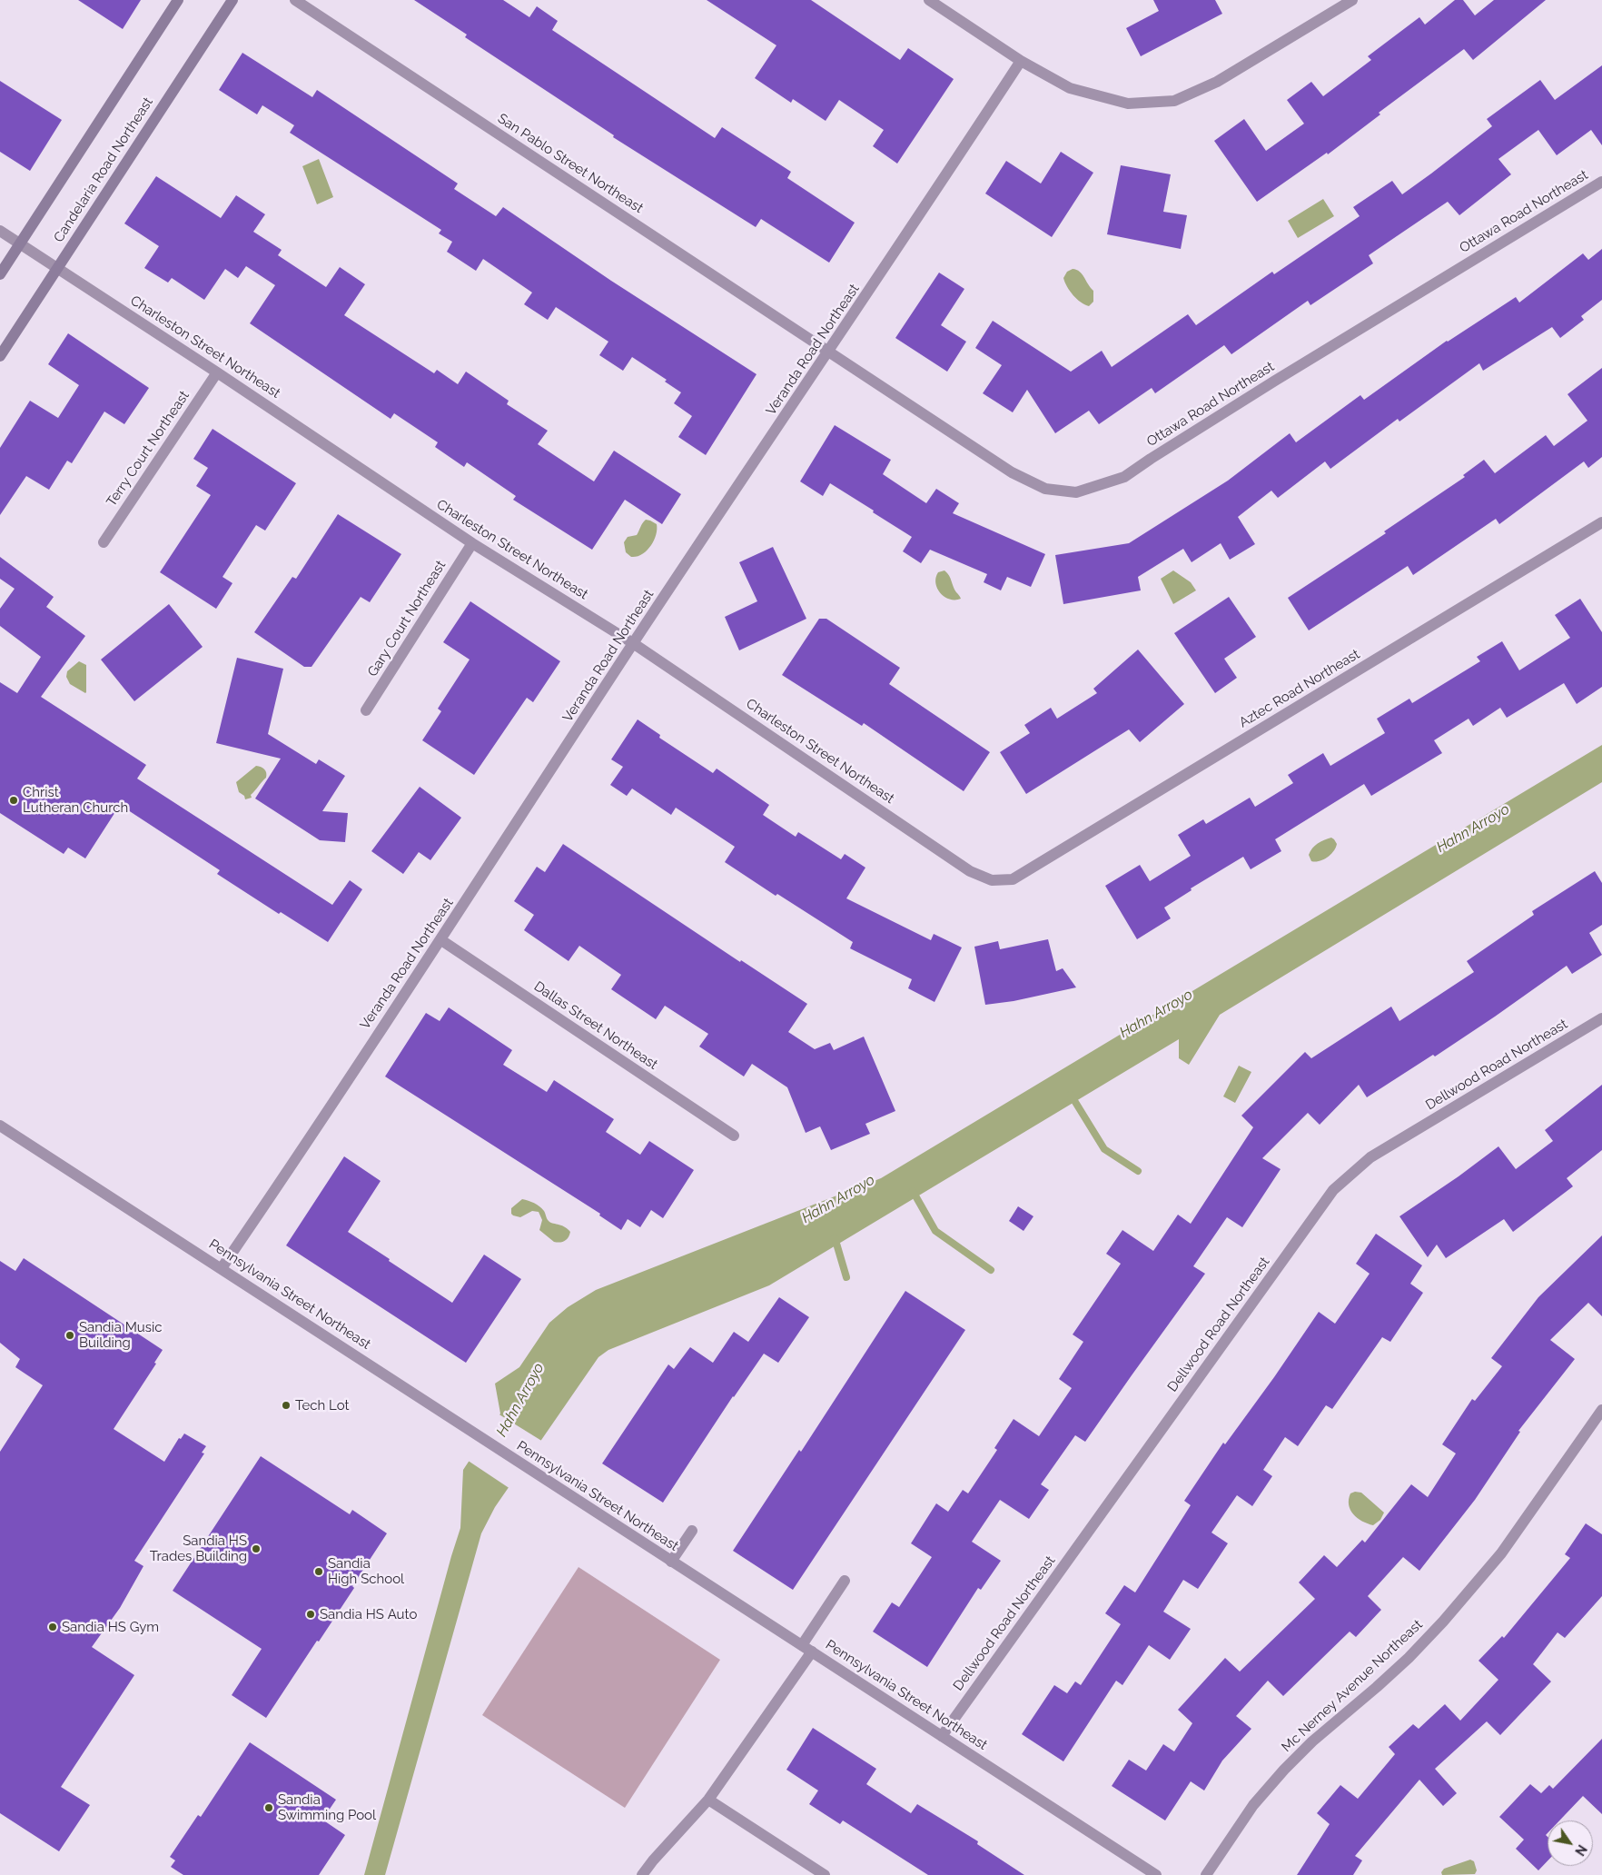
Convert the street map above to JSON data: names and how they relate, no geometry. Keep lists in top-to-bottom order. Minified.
{"streets":{"main road":["Candelaria Road Northeast"],"street":["San Pablo Street Northeast","Ottawa Road Northeast","Charleston Street Northeast","Veranda Road Northeast","Terry Court Northeast","Gary Court Northeast","Aztec Road Northeast","Dallas Street Northeast","Dellwood Road Northeast","Pennsylvania Street Northeast","Mc Nerney Avenue Northeast"]},"crossings":[["San Pablo Street Northeast","Ottawa Road Northeast"],["San Pablo Street Northeast","Veranda Road Northeast"],["Candelaria Road Northeast","Charleston Street Northeast"],["Ottawa Road Northeast","Veranda Road Northeast"],["Charleston Street Northeast","Veranda Road Northeast"],["Charleston Street Northeast","Terry Court Northeast"],["Charleston Street Northeast","Gary Court Northeast"],["Charleston Street Northeast","Aztec Road Northeast"],["Veranda Road Northeast","Dallas Street Northeast"],["Veranda Road Northeast","Pennsylvania Street Northeast"],["Dellwood Road Northeast","Pennsylvania Street Northeast"]],"water":["Hahn Arroyo"],"places":["Christ Lutheran Church","Sandia Music Building","Tech Lot","Sandia HS Trades Building","Sandia High School","Sandia HS Auto","Sandia HS Gym","Sandia Swimming Pool"],"north":"bottom right"}
